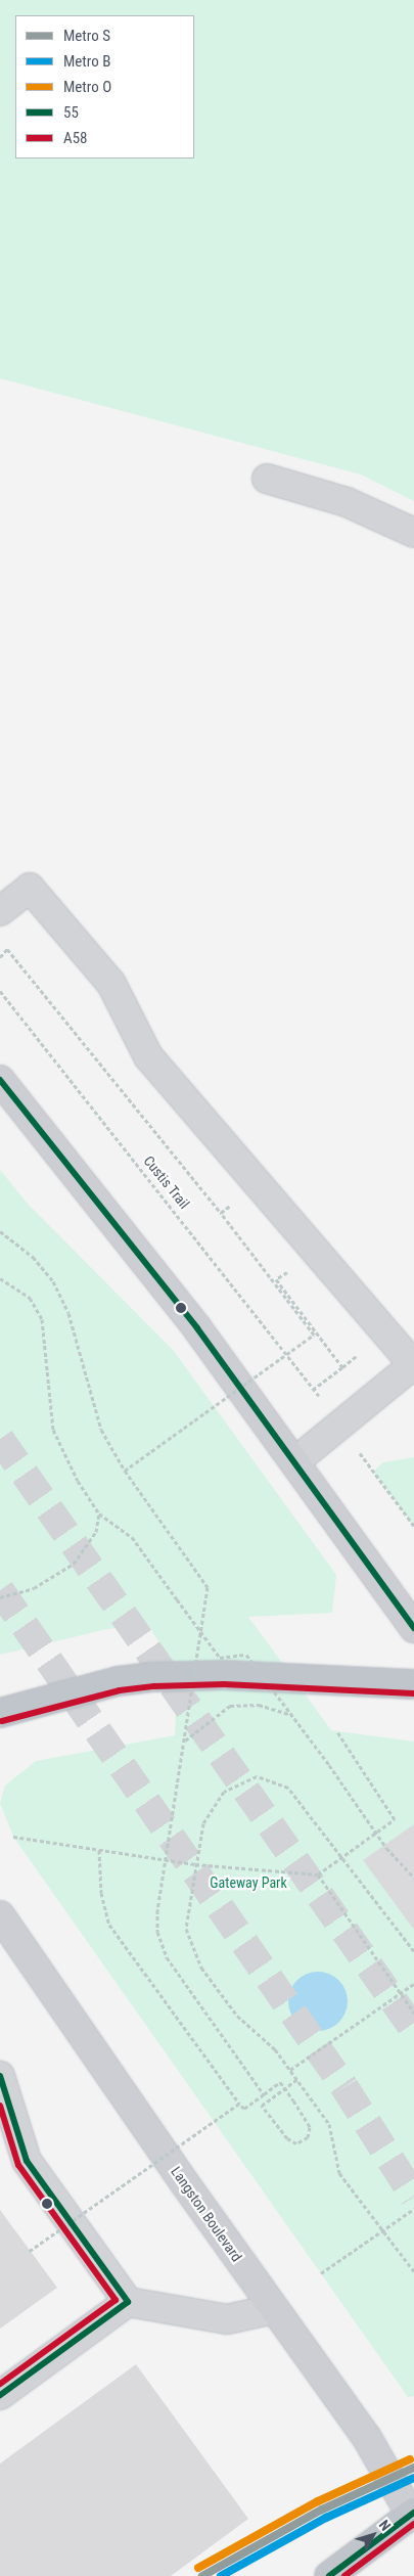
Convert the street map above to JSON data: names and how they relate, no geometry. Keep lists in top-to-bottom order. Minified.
{"streets":{"main road":["Langston Boulevard"],"path":["Custis Trail"]},"parks":["Gateway Park"],"lines":["transit line 55","transit line A58","metro line O","metro line S","metro line B"],"legend":["Metro S","Metro B","Metro O","55","A58"],"north":"top right"}
